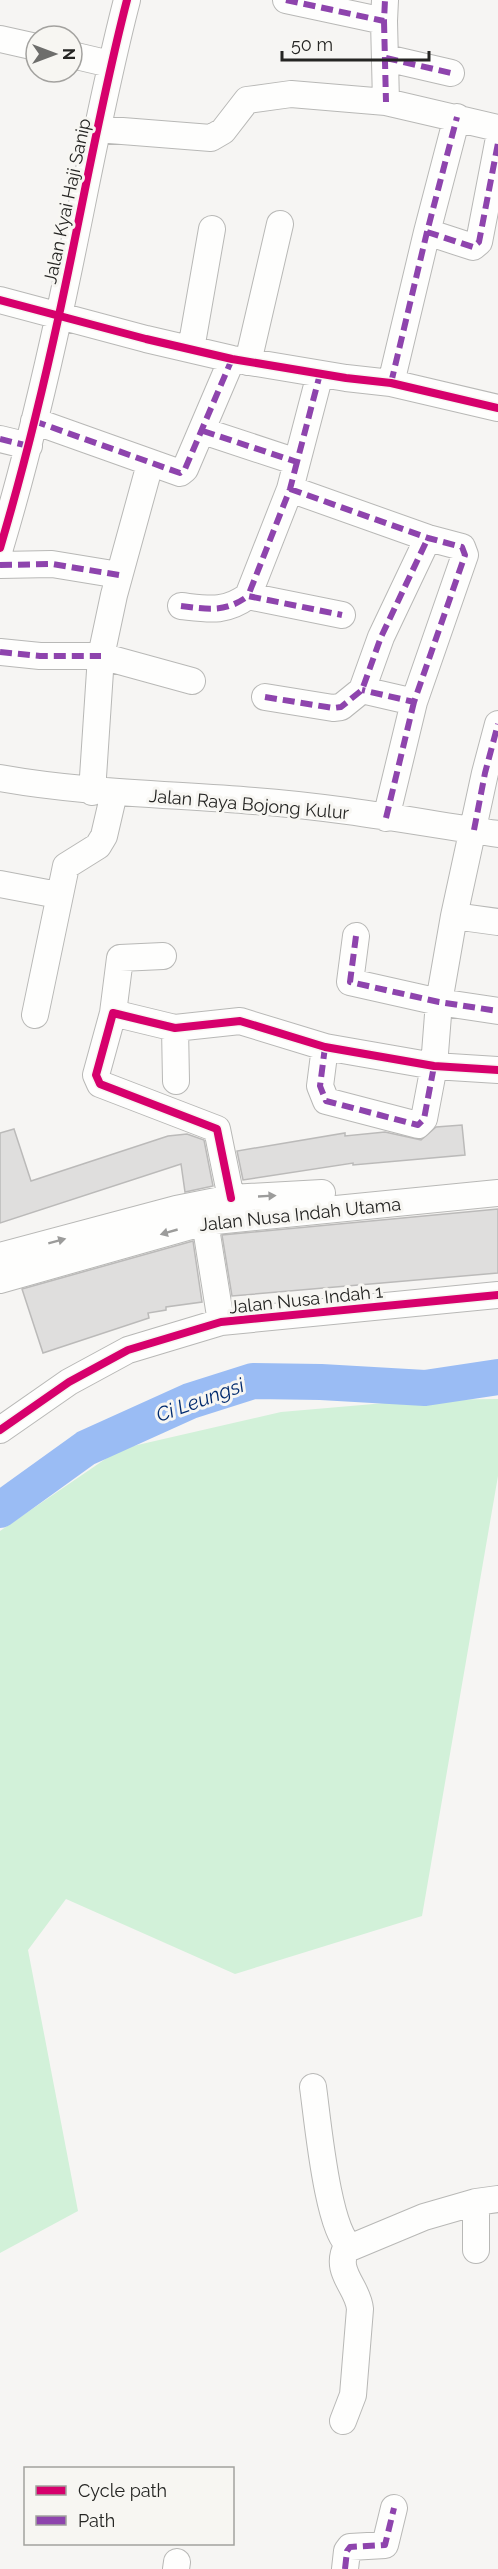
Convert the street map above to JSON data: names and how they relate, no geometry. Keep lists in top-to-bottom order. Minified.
{"streets":{"street":["Jalan Kyai Haji Sanip","Jalan Raya Bojong Kulur","Jalan Nusa Indah Utama","Jalan Nusa Indah 1"]},"water":["Ci Leungsi"],"legend":["Cycle path","Path"],"scale_bar":"50 m","north":"right"}
